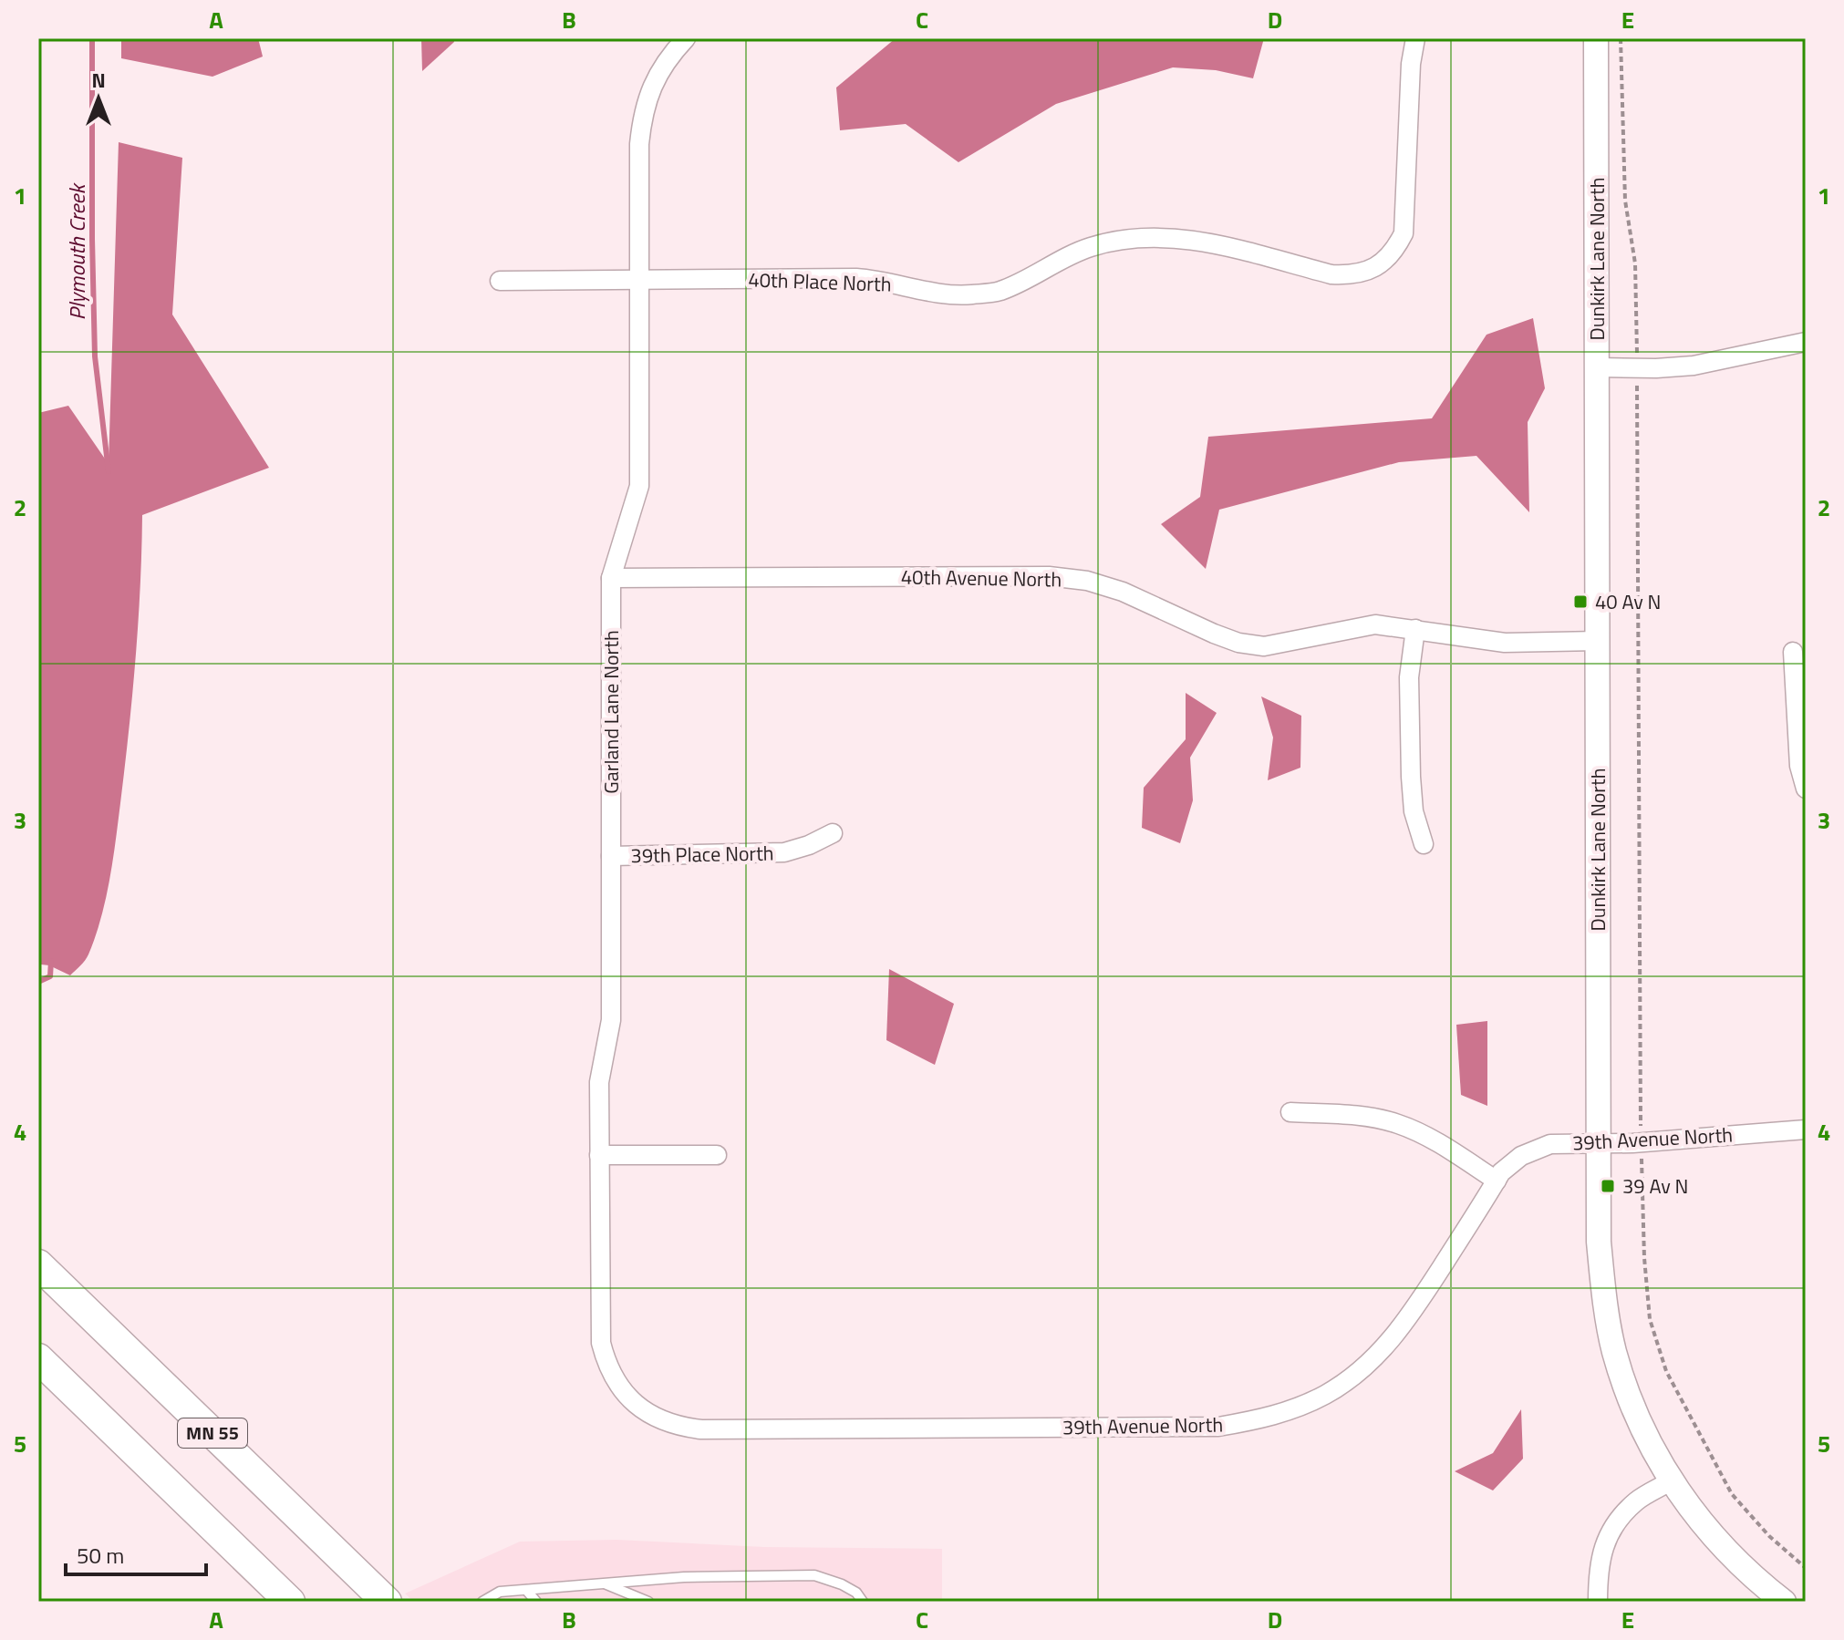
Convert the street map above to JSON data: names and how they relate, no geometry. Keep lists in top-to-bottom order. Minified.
{"streets":{"main road":["MN 55"],"street":["Dunkirk Lane North","40th Place North","40th Avenue North","Garland Lane North","39th Place North","39th Avenue North"]},"crossings":[["Dunkirk Lane North","40th Avenue North"],["Dunkirk Lane North","39th Avenue North"],["40th Place North","Garland Lane North"],["40th Avenue North","Garland Lane North"],["Garland Lane North","39th Place North"],["Garland Lane North","39th Avenue North"]],"water":["Plymouth Creek"],"places":{"transit":["40 Av N","39 Av N"]},"scale_bar":"50 m","north":"top","grid":{"columns":["A","B","C","D","E"],"rows":["1","2","3","4","5"]}}
